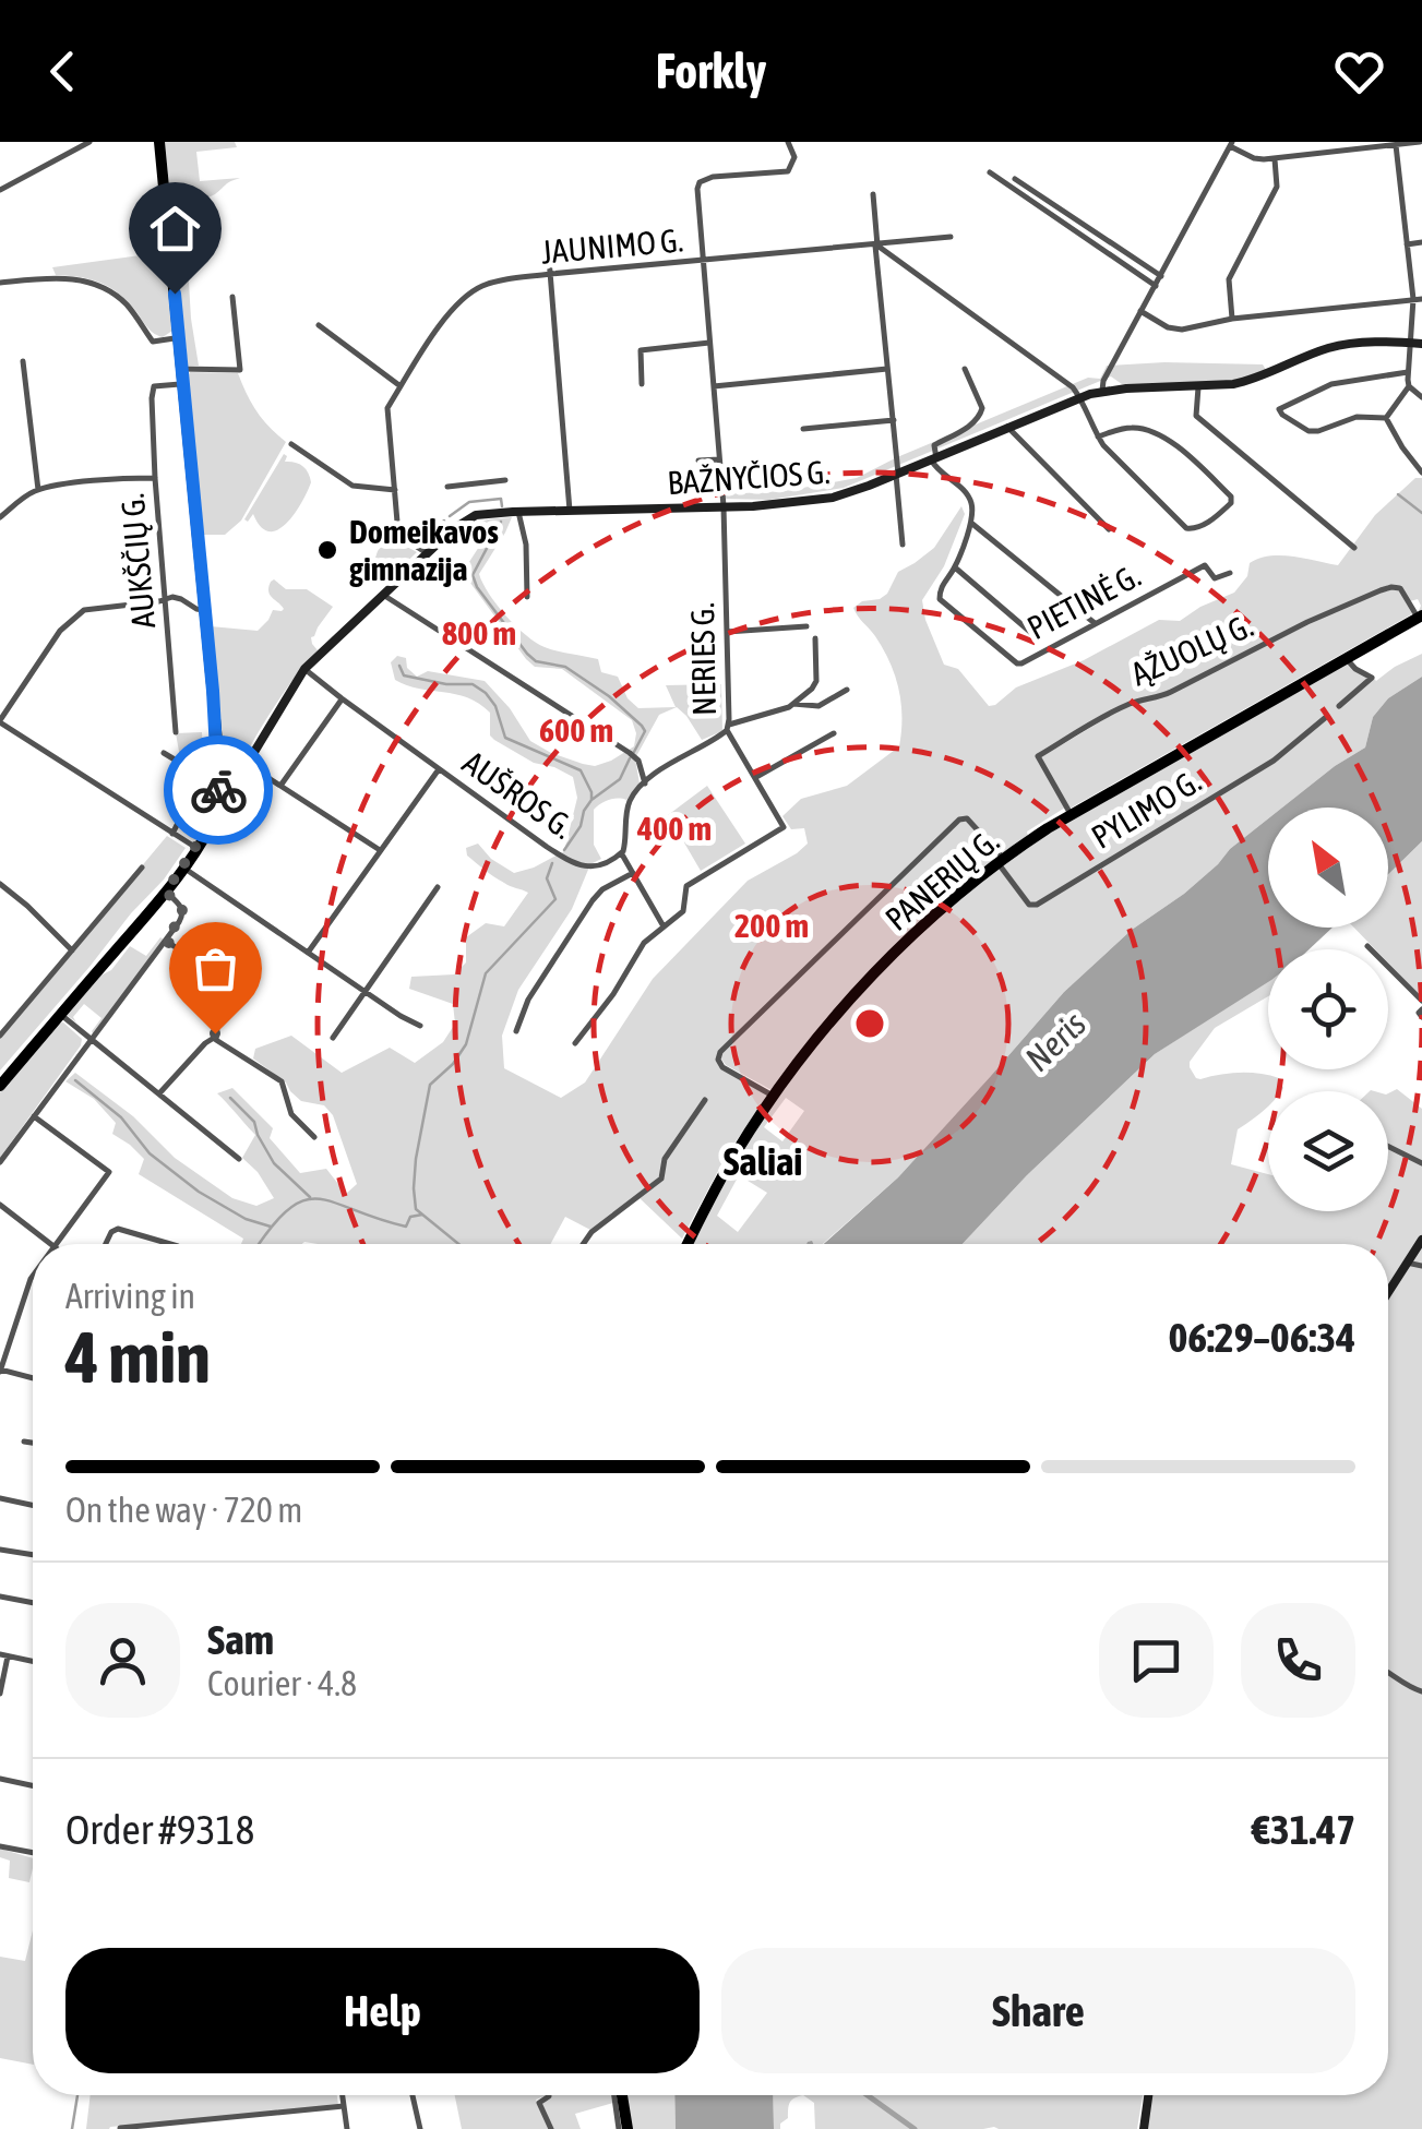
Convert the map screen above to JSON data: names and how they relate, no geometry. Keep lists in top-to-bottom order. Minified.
{"streets":{"main road":["BAŽNYČIOS G.","PANERIŲ G."],"street":["JAUNIMO G.","AUKŠČIŲ G.","PIETINĖ G.","ĄŽUOLŲ G.","NERIES G.","AUŠROS G.","PYLIMO G."]},"crossings":[["JAUNIMO G.","NERIES G."],["BAŽNYČIOS G.","NERIES G."],["BAŽNYČIOS G.","AUŠROS G."],["ĄŽUOLŲ G.","PANERIŲ G."],["PYLIMO G.","PANERIŲ G."]],"districts":["Saliai"],"water":["Neris"],"places":["Domeikavos gimnazija"],"north":"top left","page":{"header":"Forkly","heading":["4 min","Arriving in","06:29–06:34"],"panel":["Sam","Courier · 4.8","Order #9318","€31.47"],"bar":"On the way · 720 m","buttons":["Help","Share"]},"rings":["800 m","600 m","400 m","200 m"]}
